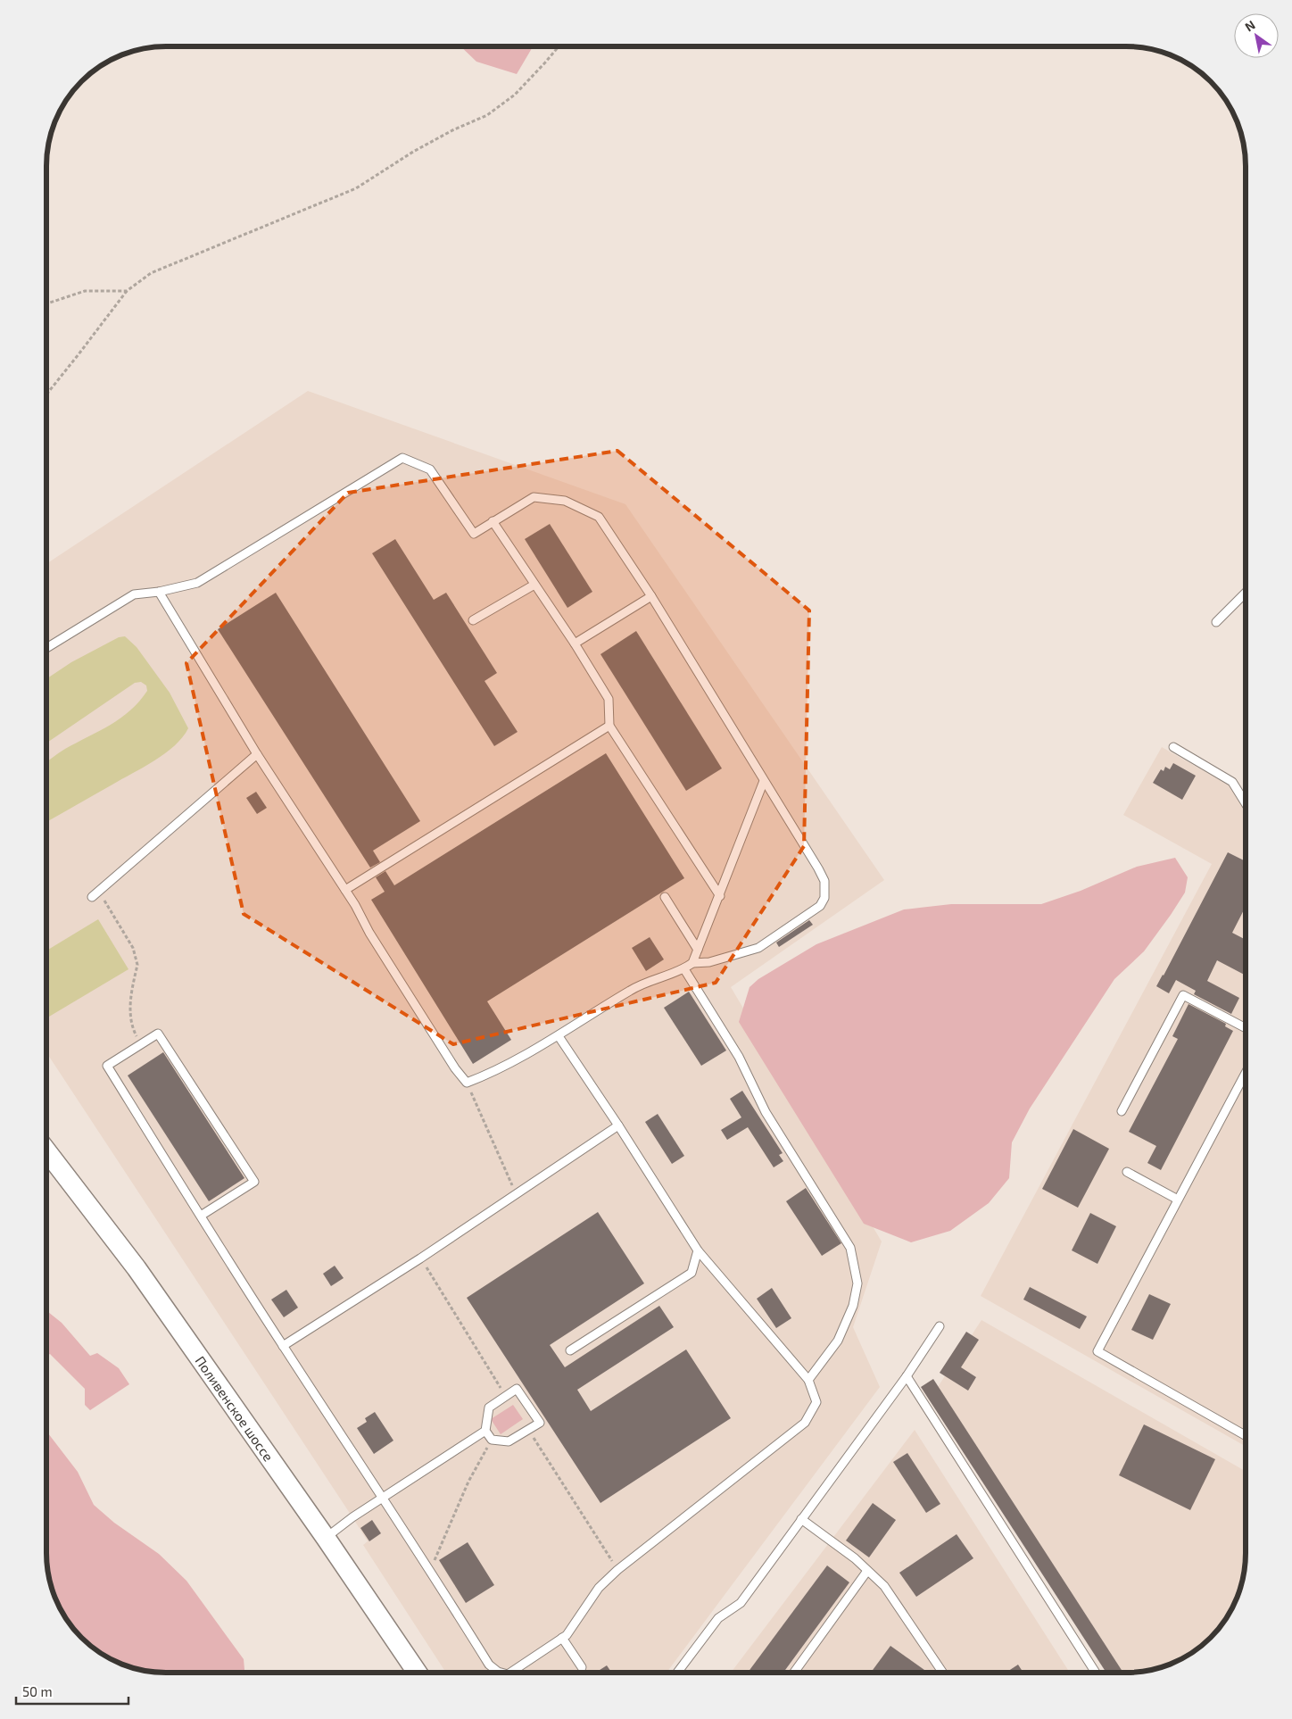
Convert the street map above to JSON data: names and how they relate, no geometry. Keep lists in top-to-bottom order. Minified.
{"streets":{"street":["Поливенское шоссе"]},"scale_bar":"50 m","north":"top left"}
